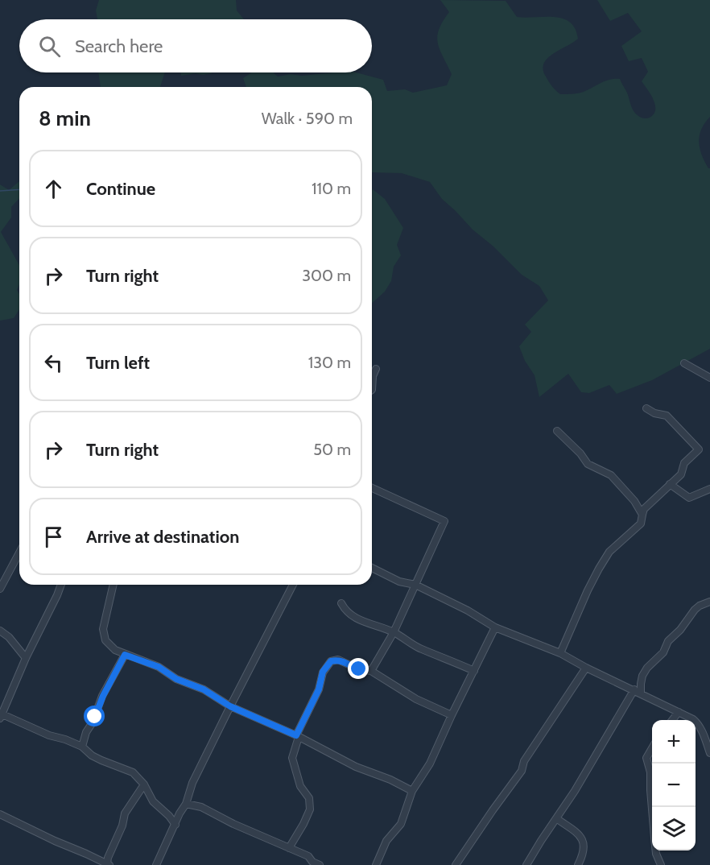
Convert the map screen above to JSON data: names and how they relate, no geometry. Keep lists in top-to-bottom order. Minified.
{"page":{"search":"Search here","heading":["8 min","Walk · 590 m"],"list":[["Continue","110 m"],["Turn right","300 m"],["Turn left","130 m"],["Turn right","50 m"],"Arrive at destination"],"map_buttons":["+","−"]}}
